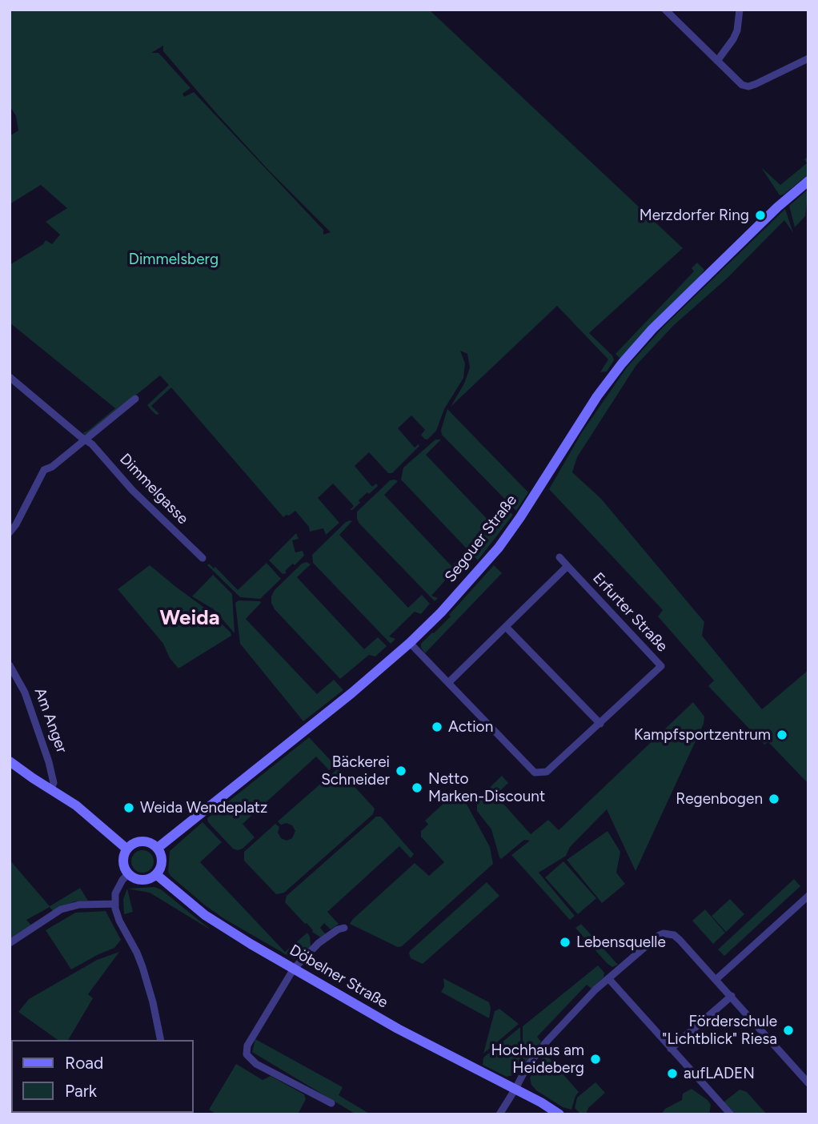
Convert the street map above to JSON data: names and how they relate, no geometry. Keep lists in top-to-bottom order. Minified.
{"streets":{"street":["Dimmelgasse","Segouer Straße","Erfurter Straße","Am Anger","Döbelner Straße"]},"crossings":[["Segouer Straße","Erfurter Straße"],["Segouer Straße","Döbelner Straße"]],"districts":["Weida"],"parks":["Dimmelsberg"],"places":["Merzdorfer Ring","Action","Kampfsportzentrum","Bäckerei Schneider","Netto Marken-Discount","Regenbogen","Weida Wendeplatz","Lebensquelle","Förderschule \"Lichtblick\" Riesa","Hochhaus am Heideberg","aufLADEN"],"legend":["Road","Park"]}
